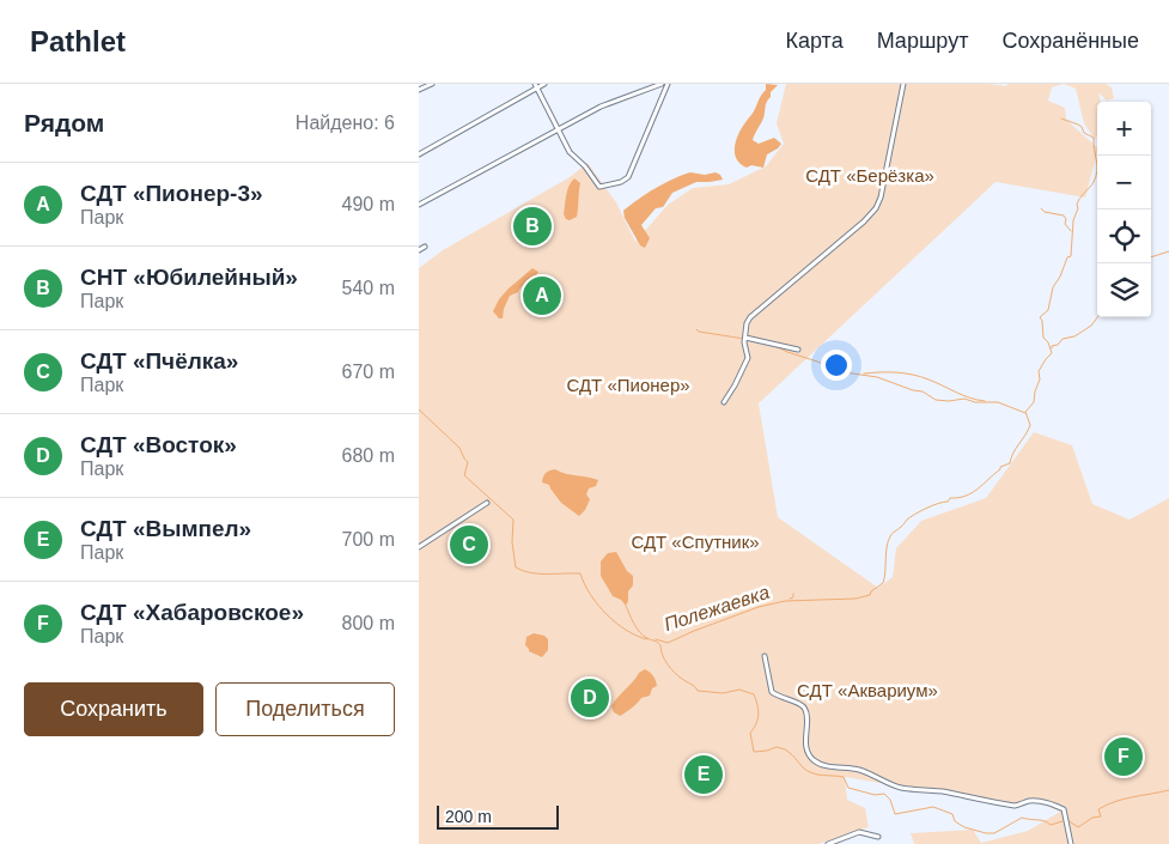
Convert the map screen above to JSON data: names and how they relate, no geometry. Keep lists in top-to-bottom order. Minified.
{"water":["Полежаевка"],"parks":["СДТ «Берёзка»","СДТ «Пионер»","СДТ «Спутник»","СДТ «Аквариум»"],"scale_bar":"200 m","page":{"header":"Pathlet","nav":["Карта","Маршрут","Сохранённые"],"heading":["Рядом","Найдено: 6"],"map_buttons":["+","−"],"list":[{"mark":"A","name":"СДТ «Пионер-3»","note":"Парк","value":"490 m"},{"mark":"B","name":"СНТ «Юбилейный»","note":"Парк","value":"540 m"},{"mark":"C","name":"СДТ «Пчёлка»","note":"Парк","value":"670 m"},{"mark":"D","name":"СДТ «Восток»","note":"Парк","value":"680 m"},{"mark":"E","name":"СДТ «Вымпел»","note":"Парк","value":"700 m"},{"mark":"F","name":"СДТ «Хабаровское»","note":"Парк","value":"800 m"}],"pins":["B","A","C","D","F","E"],"buttons":["Сохранить","Поделиться"],"scale":"200 m"}}
